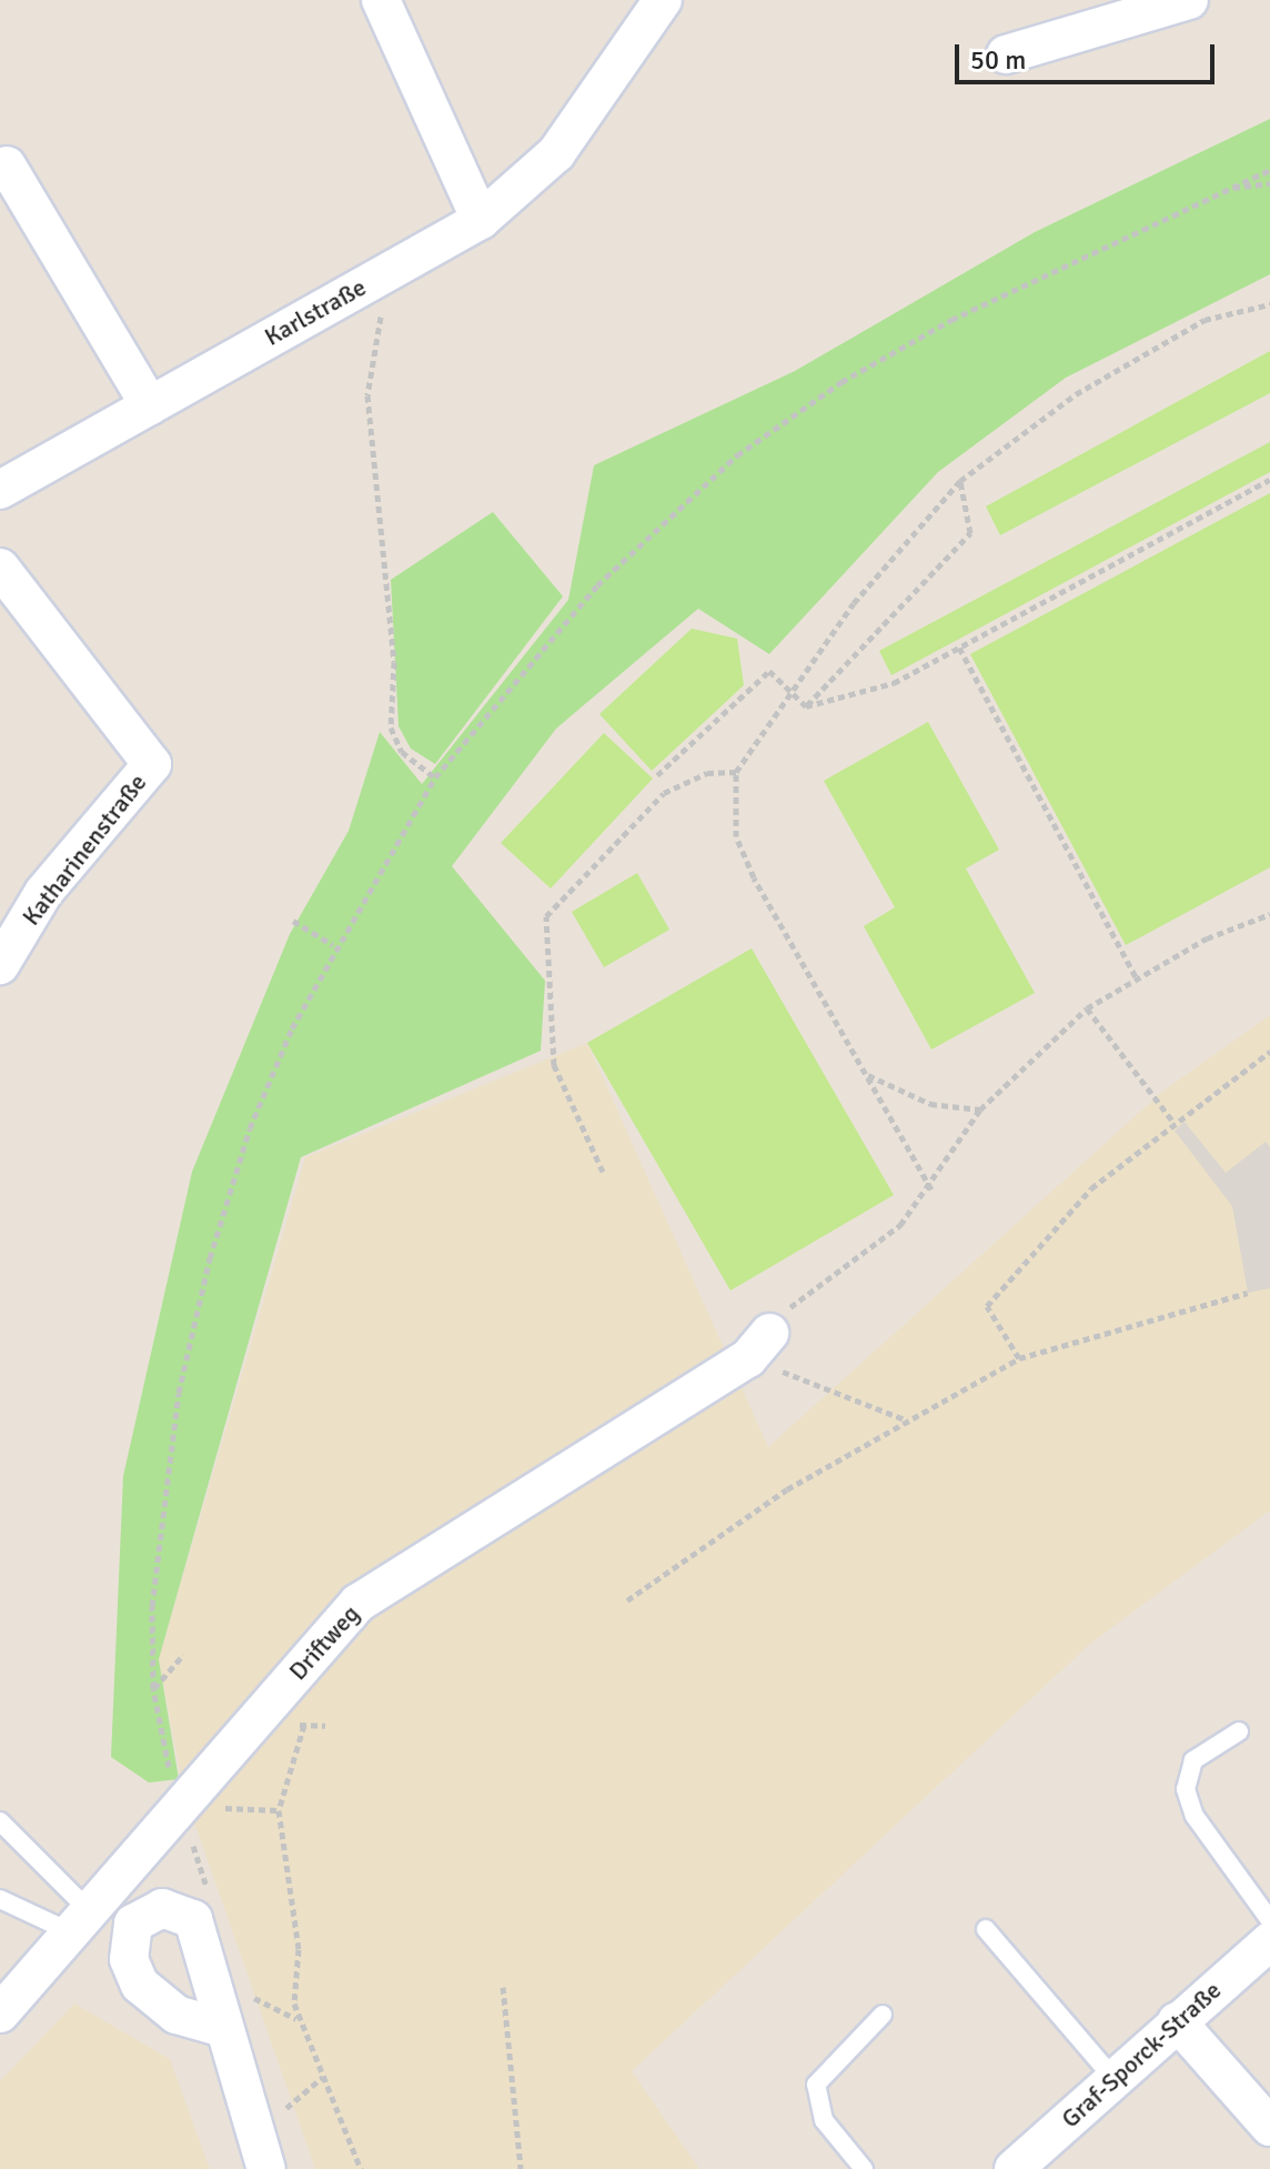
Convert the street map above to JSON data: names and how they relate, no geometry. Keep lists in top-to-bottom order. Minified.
{"streets":{"street":["Karlstraße","Katharinenstraße","Driftweg","Graf-Sporck-Straße"]},"scale_bar":"50 m"}
